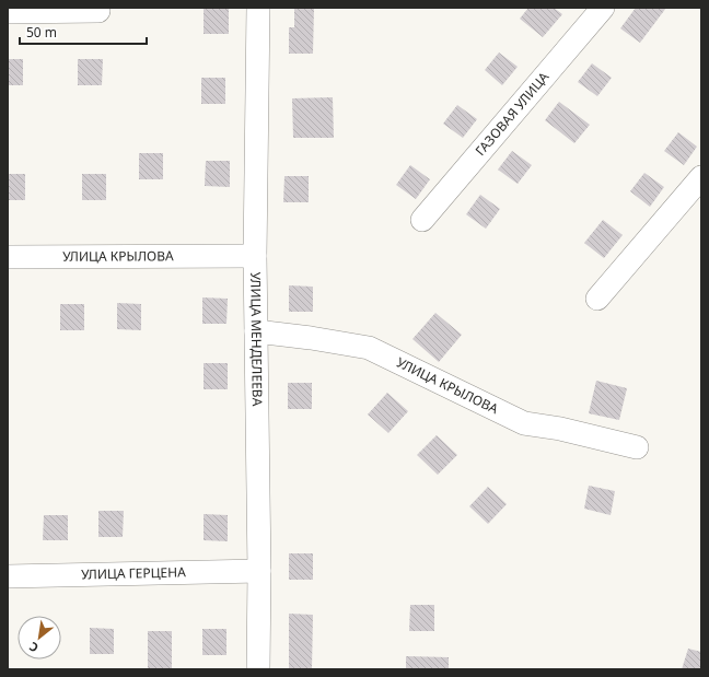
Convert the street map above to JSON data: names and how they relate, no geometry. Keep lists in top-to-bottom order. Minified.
{"streets":{"street":["ГАЗОВАЯ УЛИЦА","УЛИЦА КРЫЛОВА","УЛИЦА МЕНДЕЛЕЕВА","УЛИЦА ГЕРЦЕНА"]},"crossings":[["УЛИЦА КРЫЛОВА","УЛИЦА МЕНДЕЛЕЕВА"],["УЛИЦА МЕНДЕЛЕЕВА","УЛИЦА ГЕРЦЕНА"]],"scale_bar":"50 m","north":"bottom left"}
